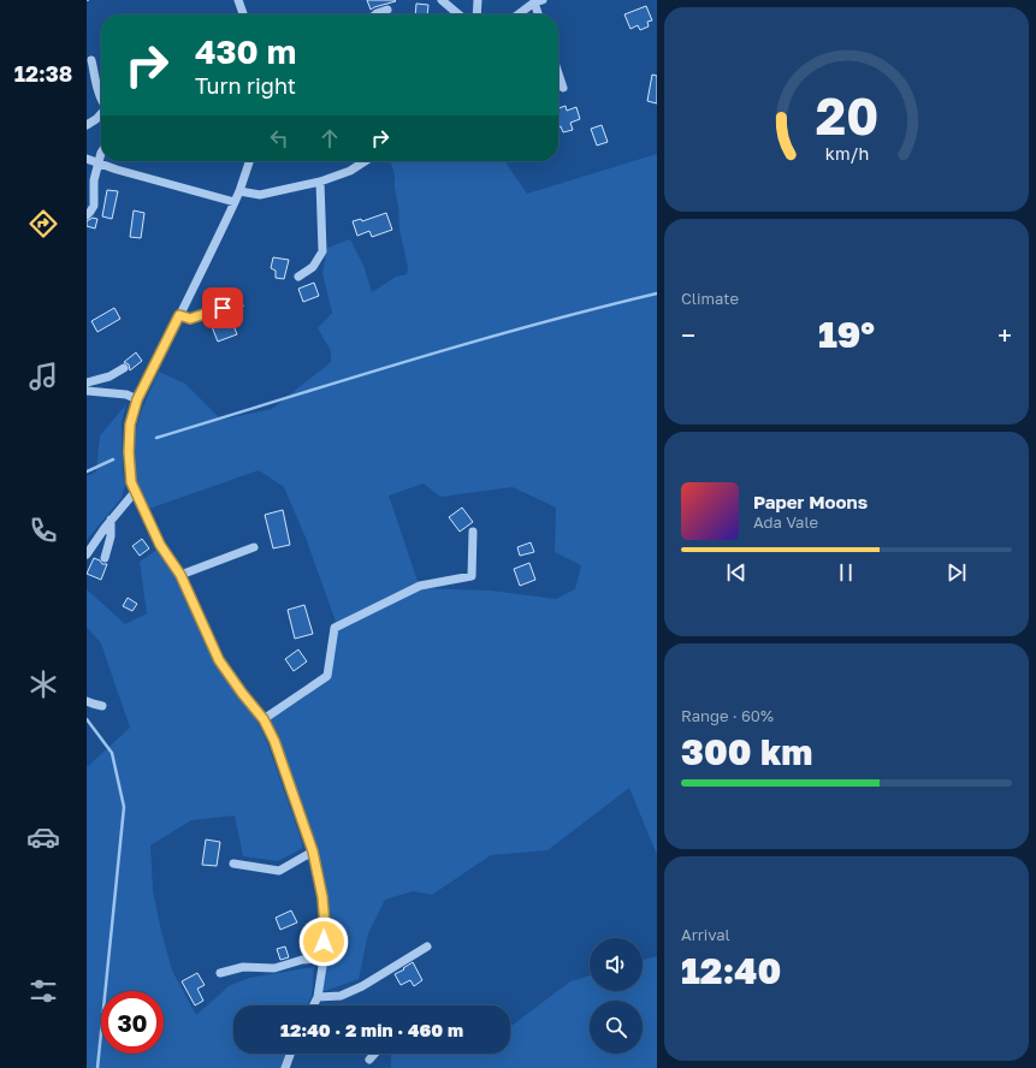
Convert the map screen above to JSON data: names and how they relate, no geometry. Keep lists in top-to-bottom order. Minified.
{"page":{"tabs":"12:38","turn":["430 m","Turn right"],"tile":["Climate",["Range · 60%","300 km"],["Arrival","12:40"]],"heat":["−","19°","+"],"song":["Paper Moons","Ada Vale"],"limit":"30","trip":"12:40 · 2 min · 460 m","gauge":["20","km/h"]}}
